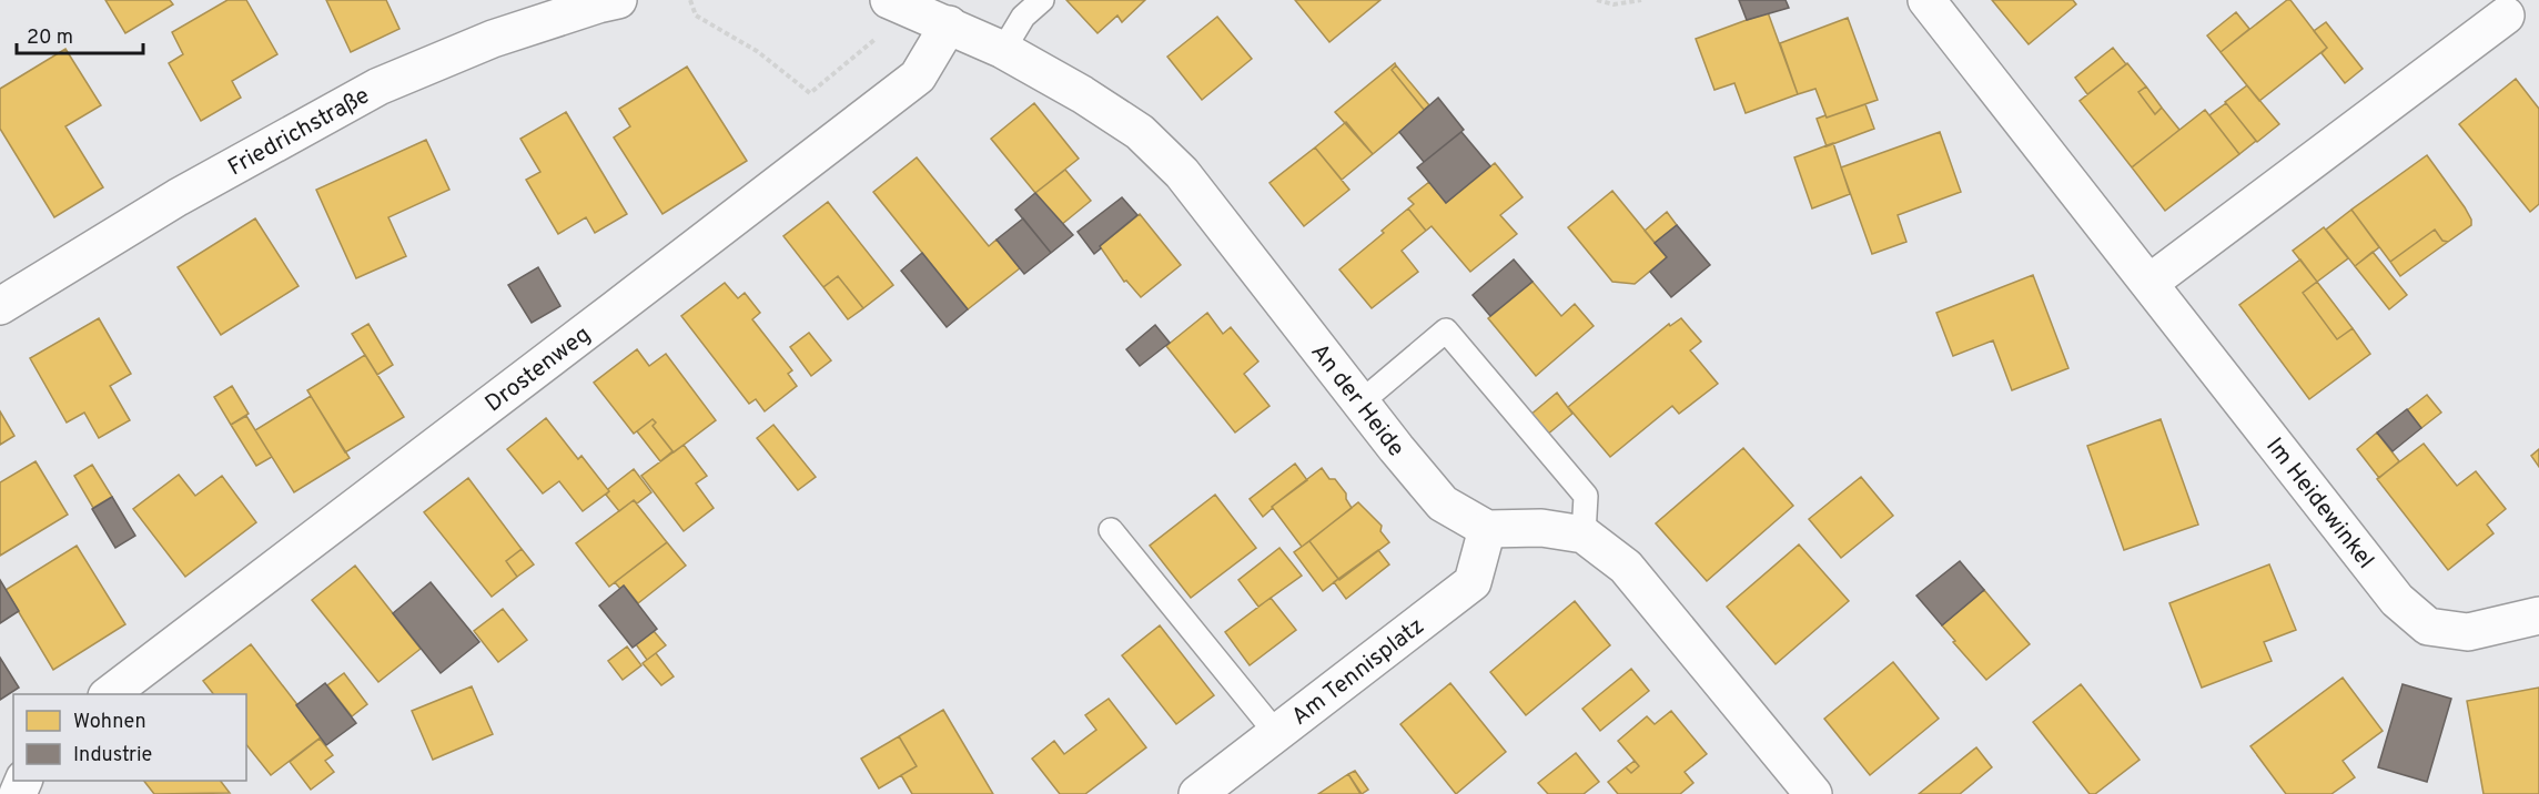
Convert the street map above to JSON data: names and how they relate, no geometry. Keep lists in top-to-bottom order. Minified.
{"streets":{"street":["Friedrichstraße","Drostenweg","An der Heide","Im Heidewinkel","Am Tennisplatz"]},"crossings":[["Drostenweg","An der Heide"],["An der Heide","Am Tennisplatz"]],"legend":["Wohnen","Industrie"],"scale_bar":"20 m"}
